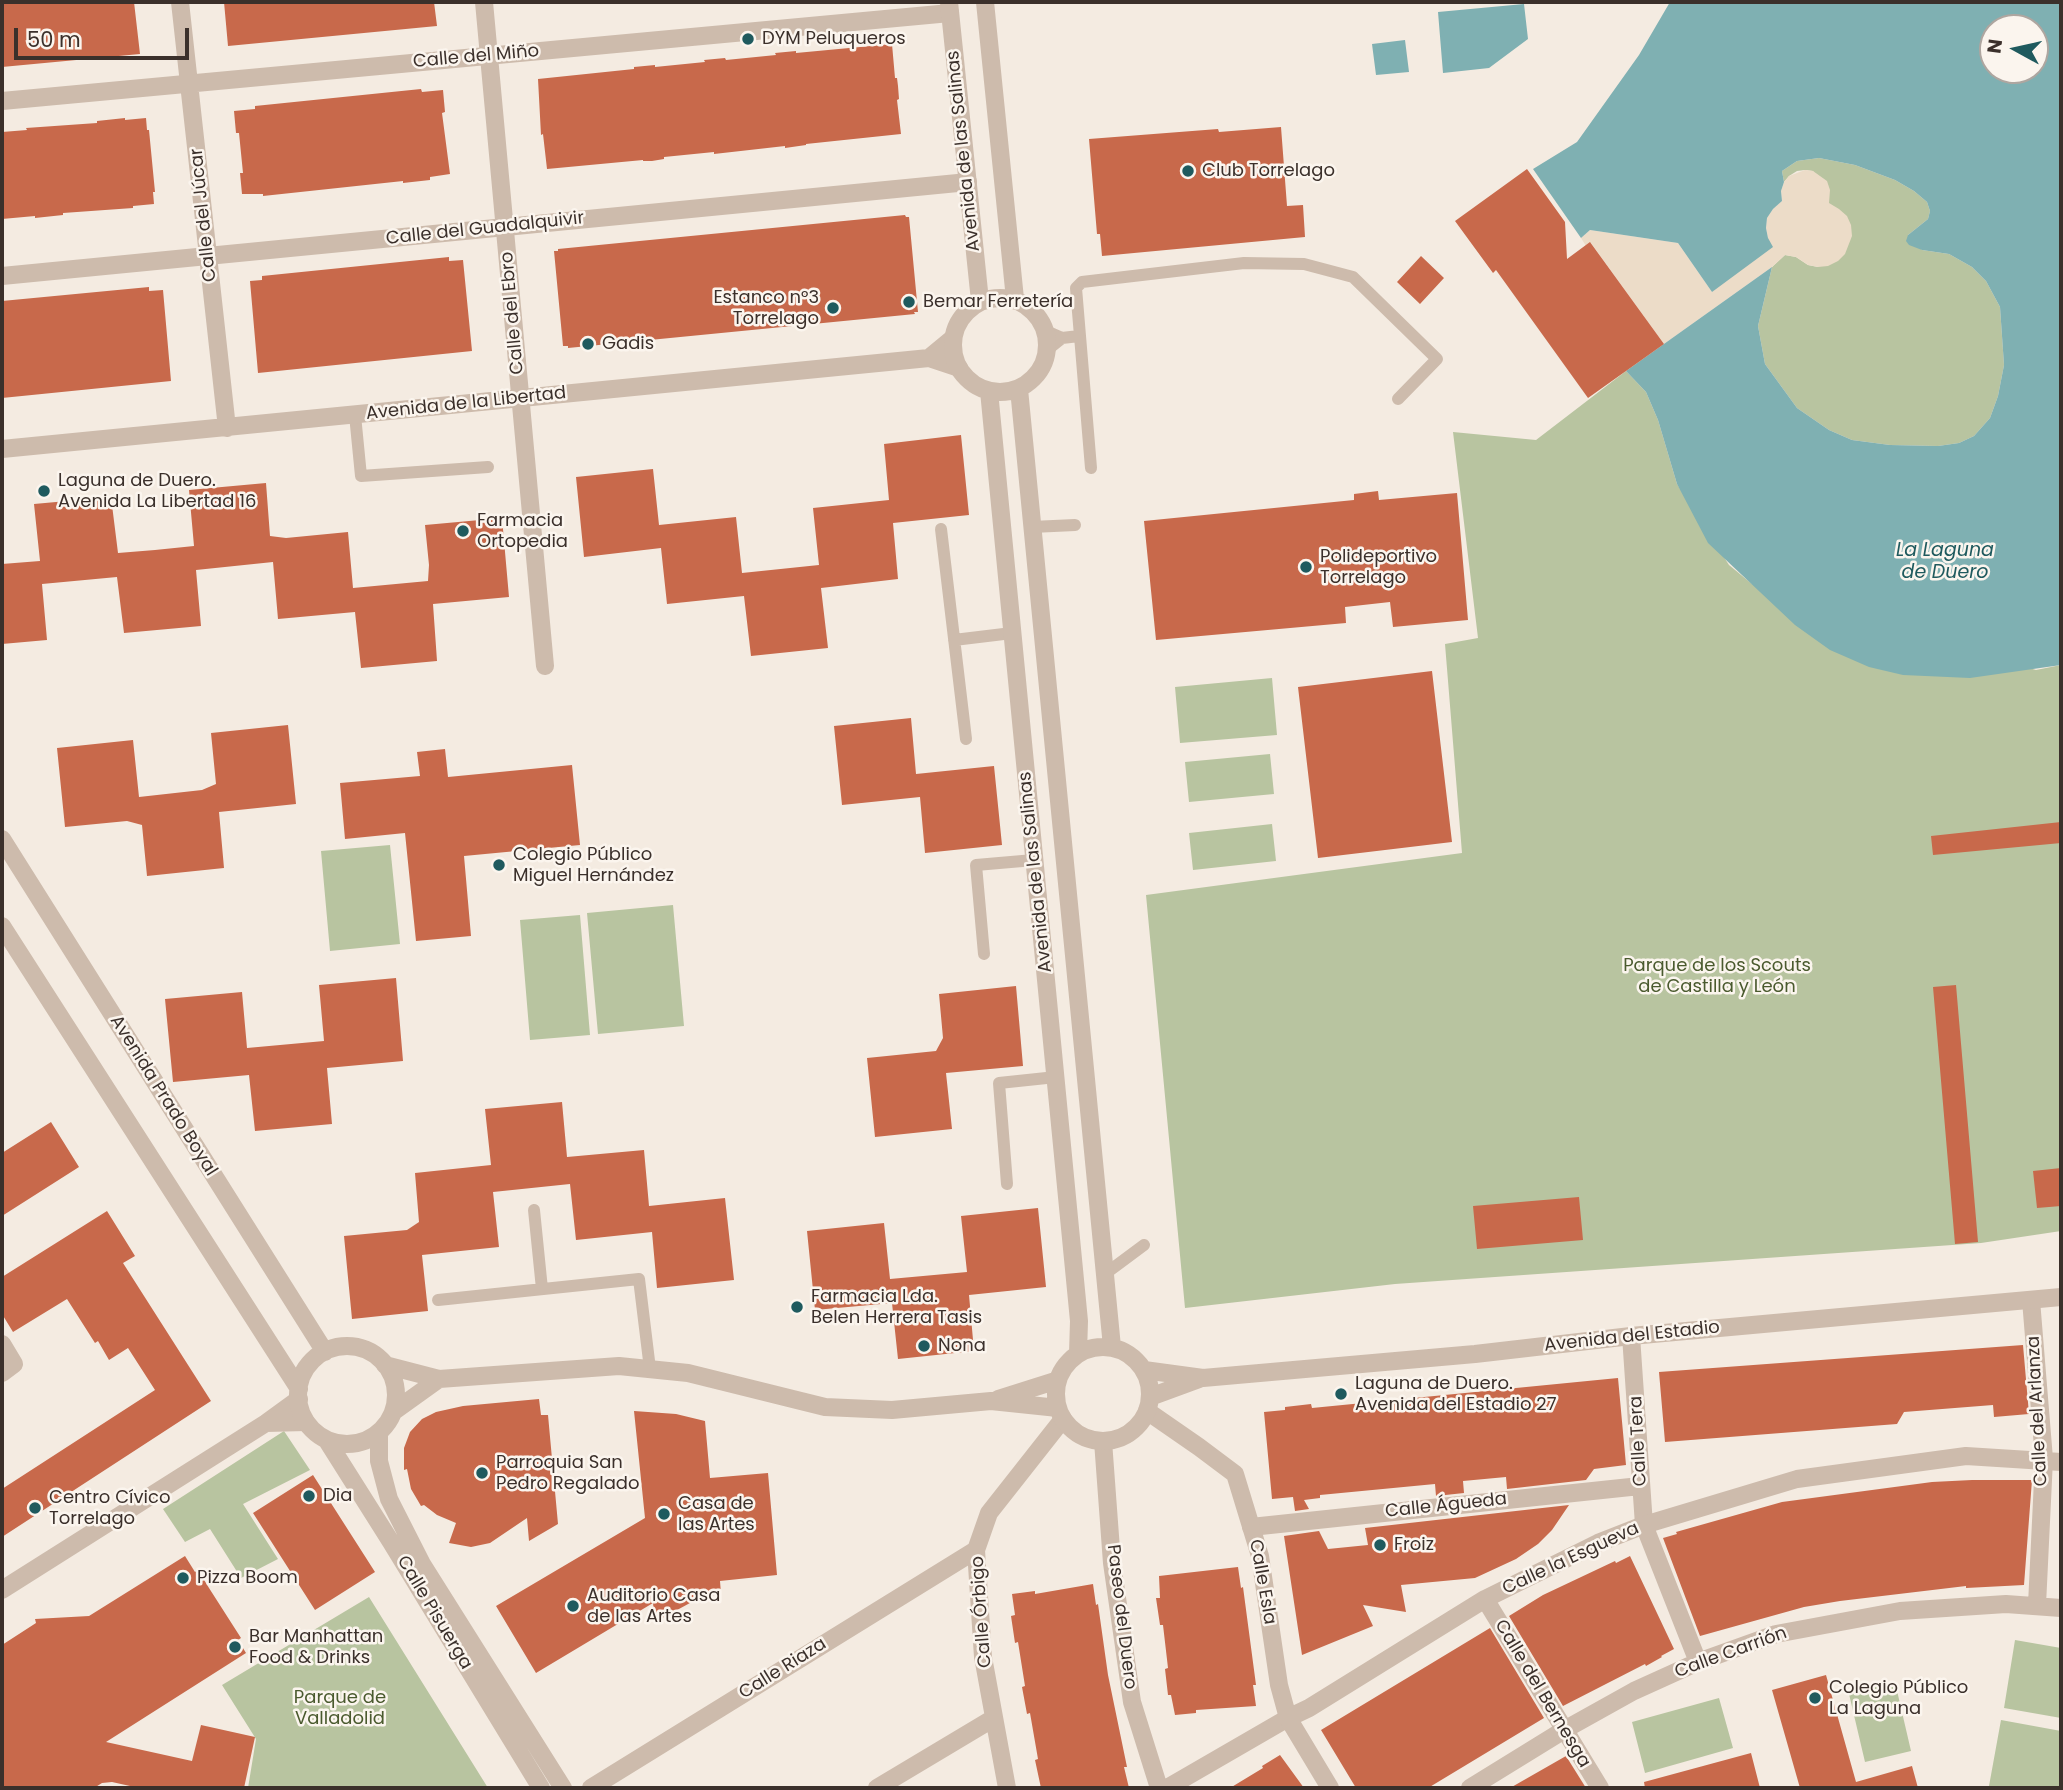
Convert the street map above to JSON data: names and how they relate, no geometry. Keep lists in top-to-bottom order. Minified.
{"streets":{"street":["Calle del Miño","Avenida de las Salinas","Calle del Júcar","Calle del Guadalquivir","Calle del Ebro","Avenida de la Libertad","Avenida Prado Boyal","Avenida del Estadio","Calle del Arlanza","Calle Tera","Calle Águeda","Calle la Esgueva","Calle Esla","Calle Órbigo","Calle Pisuerga","Paseo del Duero","Calle Carrión","Calle Riaza","Calle del Bernesga"]},"crossings":[["Calle del Miño","Avenida de las Salinas"],["Calle del Miño","Calle del Júcar"],["Calle del Miño","Calle del Ebro"],["Avenida de las Salinas","Calle del Guadalquivir"],["Avenida de las Salinas","Avenida de la Libertad"],["Avenida de las Salinas","Avenida del Estadio"],["Avenida de las Salinas","Calle Esla"],["Avenida de las Salinas","Calle Órbigo"],["Avenida de las Salinas","Paseo del Duero"],["Calle del Júcar","Calle del Guadalquivir"],["Calle del Júcar","Avenida de la Libertad"],["Calle del Guadalquivir","Calle del Ebro"],["Calle del Ebro","Avenida de la Libertad"],["Avenida Prado Boyal","Calle Pisuerga"],["Avenida del Estadio","Calle del Arlanza"],["Avenida del Estadio","Calle Tera"],["Avenida del Estadio","Calle Esla"],["Avenida del Estadio","Calle Órbigo"],["Avenida del Estadio","Paseo del Duero"],["Calle del Arlanza","Calle la Esgueva"],["Calle del Arlanza","Calle Carrión"],["Calle Tera","Calle Águeda"],["Calle Tera","Calle la Esgueva"],["Calle Tera","Calle Carrión"],["Calle Águeda","Calle Esla"],["Calle la Esgueva","Calle Esla"],["Calle la Esgueva","Calle del Bernesga"],["Calle Esla","Calle Órbigo"],["Calle Esla","Paseo del Duero"],["Calle Órbigo","Paseo del Duero"],["Calle Órbigo","Calle Riaza"],["Calle Carrión","Calle del Bernesga"]],"water":["La Laguna de Duero"],"parks":["Parque de los Scouts de Castilla y León","Parque de Valladolid"],"places":["DYM Peluqueros","Club Torrelago","Bemar Ferretería","Estanco n°3 Torrelago","Gadis","Laguna de Duero. Avenida La Libertad 16","Farmacia Ortopedia","Polideportivo Torrelago","Colegio Público Miguel Hernández","Farmacia Lda. Belen Herrera Tasis","Nona","Laguna de Duero. Avenida del Estadio 27","Parroquia San Pedro Regalado","Dia","Centro Cívico Torrelago","Casa de las Artes","Froiz","Pizza Boom","Auditorio Casa de las Artes","Bar Manhattan Food & Drinks","Colegio Público La Laguna"],"scale_bar":"50 m","north":"left"}
